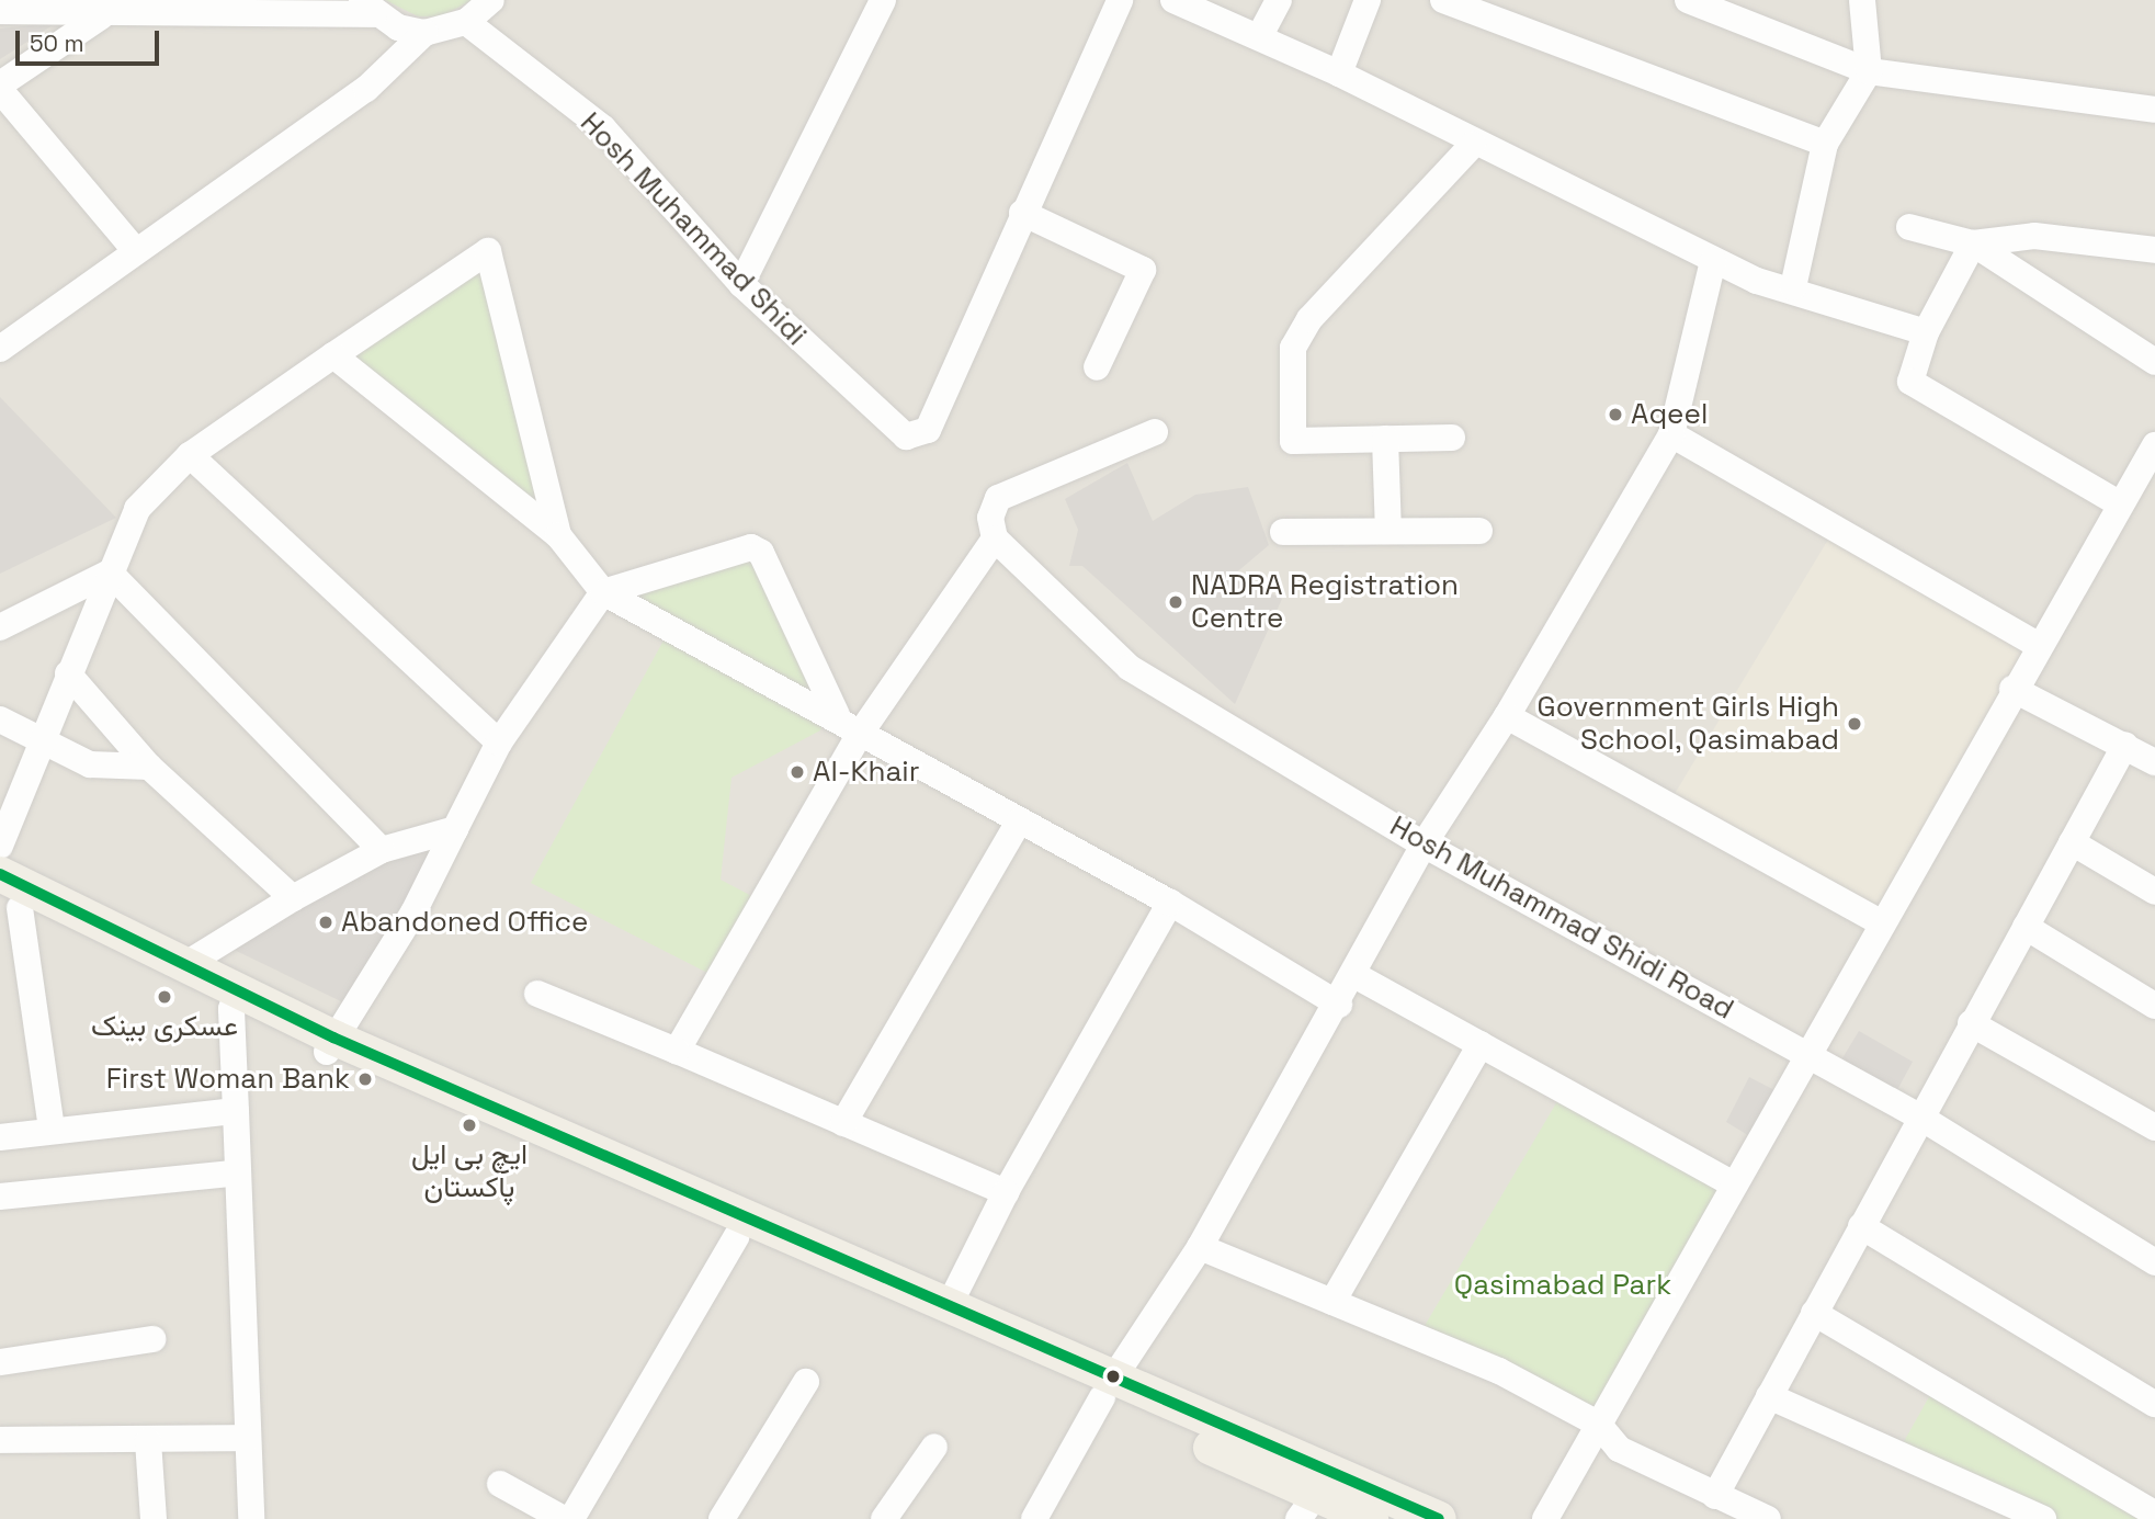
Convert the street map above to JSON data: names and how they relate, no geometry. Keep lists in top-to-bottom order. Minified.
{"streets":{"street":["Hosh Muhammad Shidi","Hosh Muhammad Shidi Road"]},"parks":["Qasimabad Park"],"places":["Aqeel","NADRA Registration Centre","Government Girls High School, Qasimabad","Al-Khair","Abandoned Office","عسکری بینک","First Woman Bank","ایچ بی ایل پاکستان"],"scale_bar":"50 m"}
